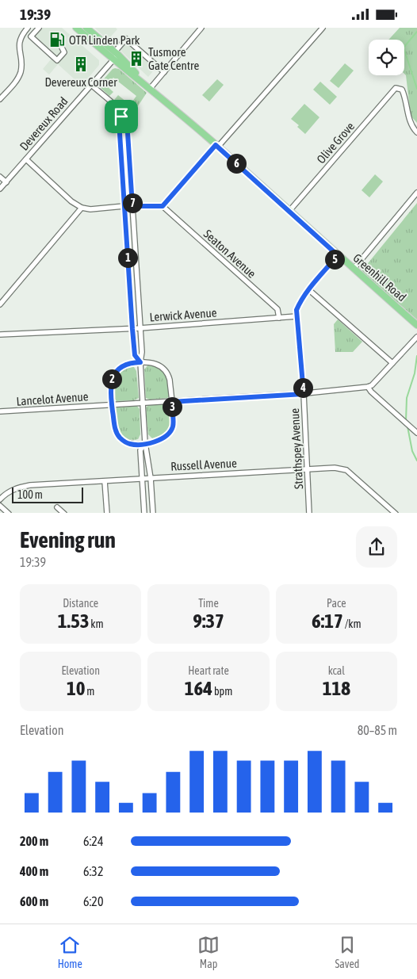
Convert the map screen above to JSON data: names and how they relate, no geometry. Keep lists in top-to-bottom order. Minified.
{"streets":{"main road":["Greenhill Road"],"street":["Devereux Road","Olive Grove","Seaton Avenue","Lerwick Avenue","Lancelot Avenue","Strathspey Avenue","Russell Avenue"]},"crossings":[["Devereux Road","Greenhill Road"],["Olive Grove","Greenhill Road"],["Seaton Avenue","Lerwick Avenue"],["Greenhill Road","Strathspey Avenue"],["Lerwick Avenue","Strathspey Avenue"],["Lancelot Avenue","Strathspey Avenue"],["Strathspey Avenue","Russell Avenue"]],"places":{"fuel station":["OTR Linden Park"],"building":["Tusmore Gate Centre","Devereux Corner"]},"scale_bar":"100 m","page":{"status":"19:39","pins":["6","7","1","5","2","4","3"],"scale":"100 m","heading":["Evening run","19:39"],"stats":[["Distance","1.53 km"],["Time","9:37"],["Pace","6:17 /km"],["Elevation","10 m"],["Heart rate","164 bpm"],["kcal","118"]],"chart":["Elevation","80–85 m"],"list":[{"name":"200 m","note":"6:24"},{"name":"400 m","note":"6:32"},{"name":"600 m","note":"6:20"}],"tabs":["Home","Map","Saved"]}}
